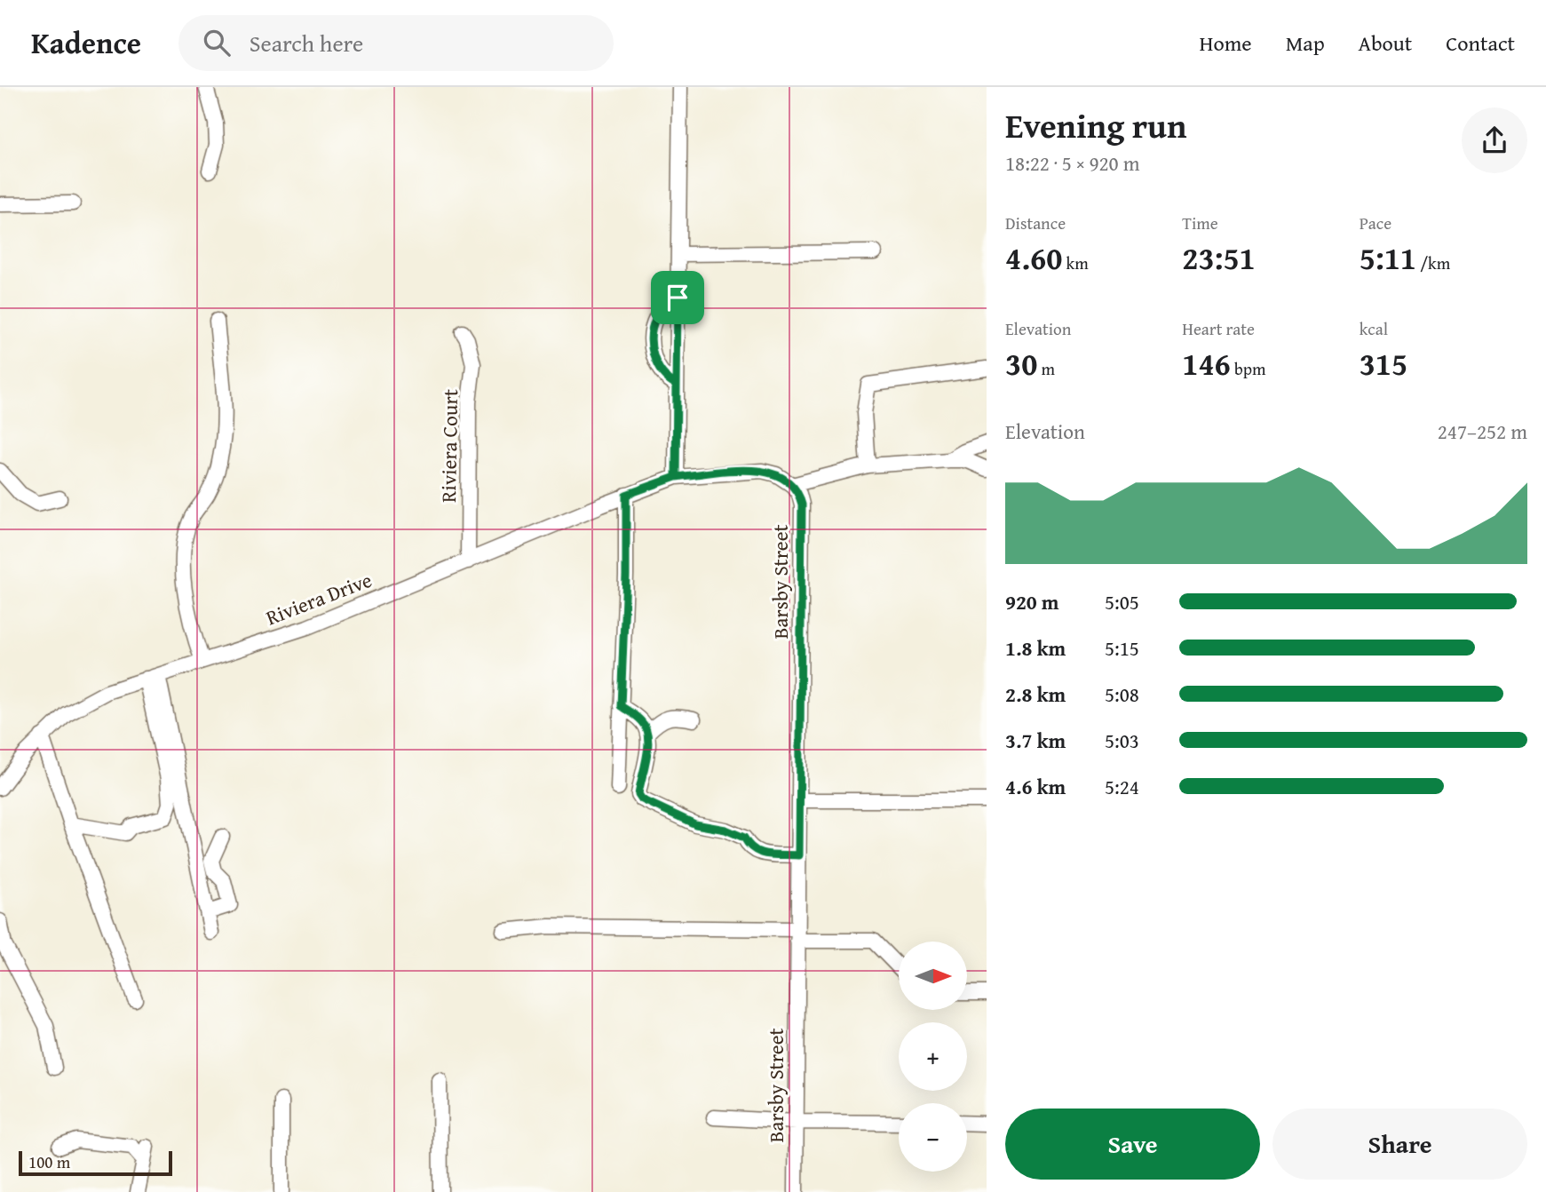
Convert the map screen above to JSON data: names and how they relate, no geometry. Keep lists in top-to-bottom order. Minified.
{"streets":{"street":["Riviera Court","Barsby Street","Riviera Drive"]},"crossings":[["Riviera Court","Riviera Drive"]],"scale_bar":"100 m","north":"right","page":{"header":"Kadence","search":"Search here","nav":["Home","Map","About","Contact"],"heading":["Evening run","18:22 · 5 × 920 m"],"stats":[["Distance","4.60 km"],["Time","23:51"],["Pace","5:11 /km"],["Elevation","30 m"],["Heart rate","146 bpm"],["kcal","315"]],"chart":["Elevation","247–252 m"],"list":[{"name":"920 m","note":"5:05"},{"name":"1.8 km","note":"5:15"},{"name":"2.8 km","note":"5:08"},{"name":"3.7 km","note":"5:03"},{"name":"4.6 km","note":"5:24"}],"map_buttons":["+","−"],"buttons":["Save","Share"],"scale":"100 m"}}
